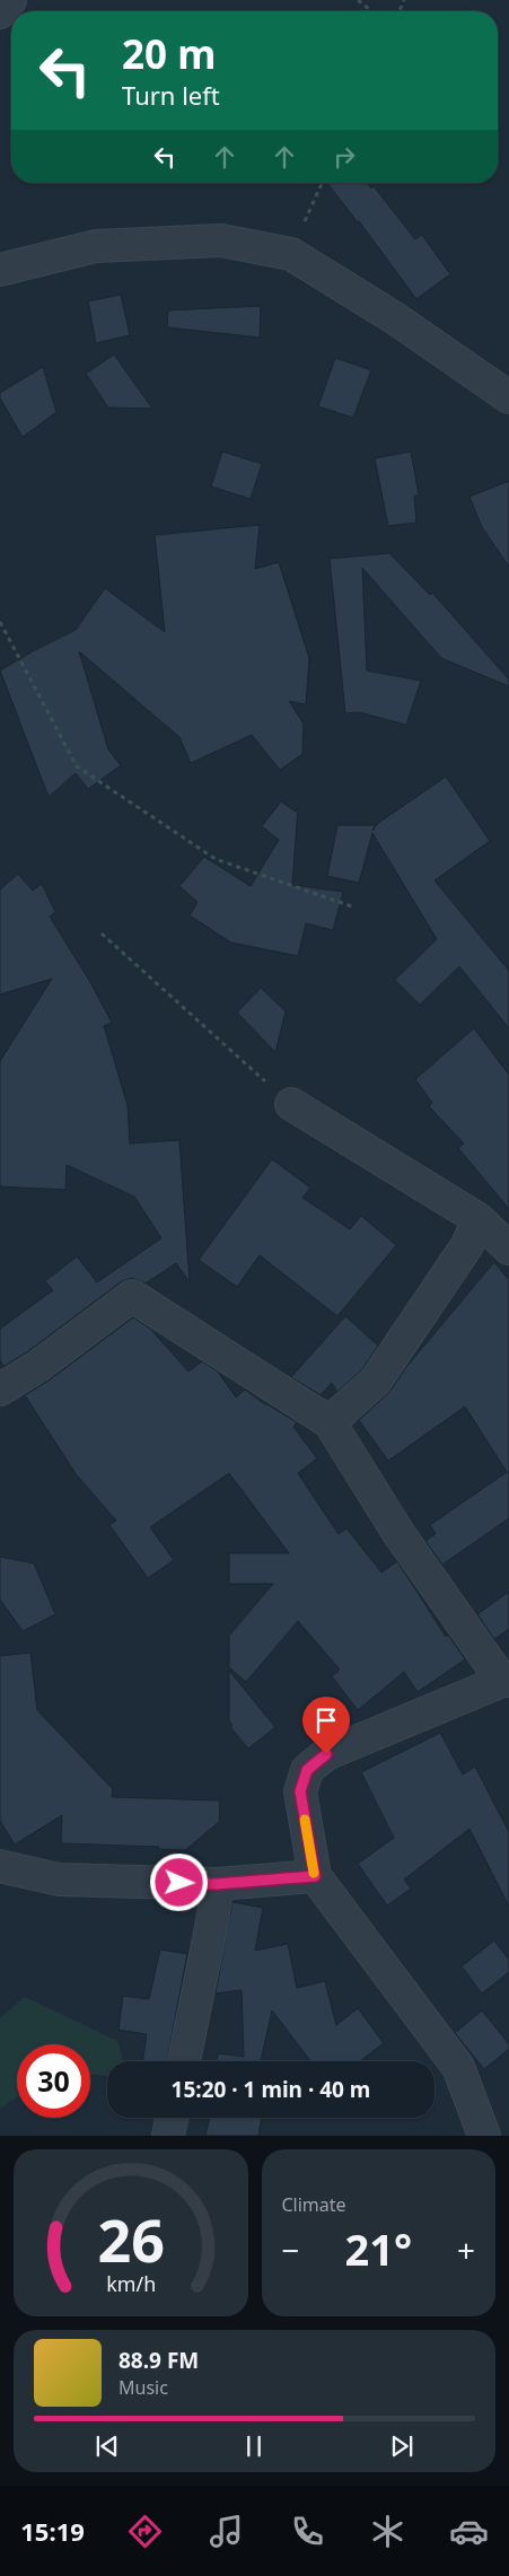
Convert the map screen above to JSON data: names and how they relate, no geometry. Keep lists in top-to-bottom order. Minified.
{"page":{"turn":["20 m","Turn left"],"limit":"30","trip":"15:20 · 1 min · 40 m","tile":"Climate","heat":["−","21°","+"],"song":["88.9 FM","Music"],"tabs":"15:19","gauge":["26","km/h"]}}
